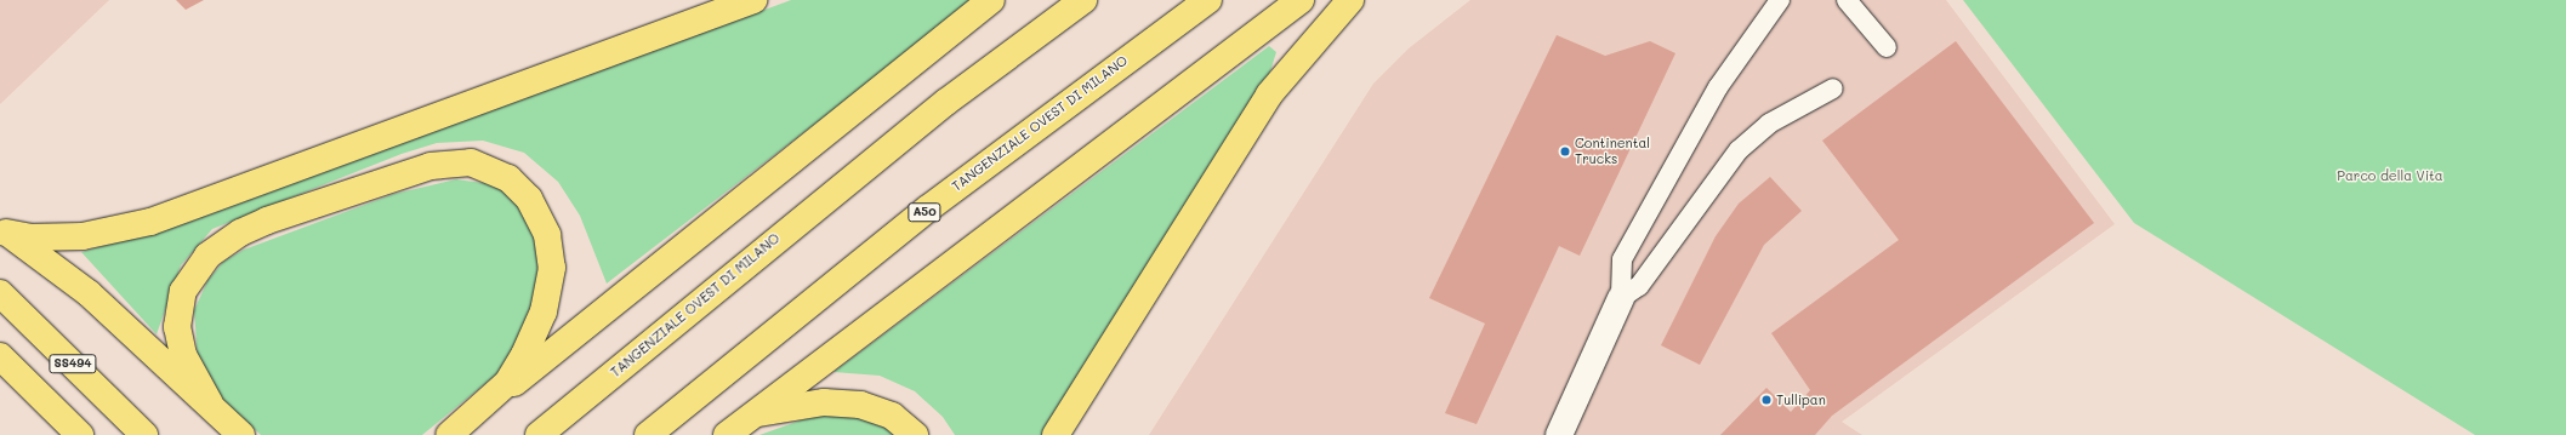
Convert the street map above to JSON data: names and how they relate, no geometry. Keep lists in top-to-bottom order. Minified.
{"streets":{"main road":["TANGENZIALE OVEST DI MILANO","A50","SS494"]},"parks":["Parco della Vita"],"places":["Continental Trucks","Tullipan"]}
